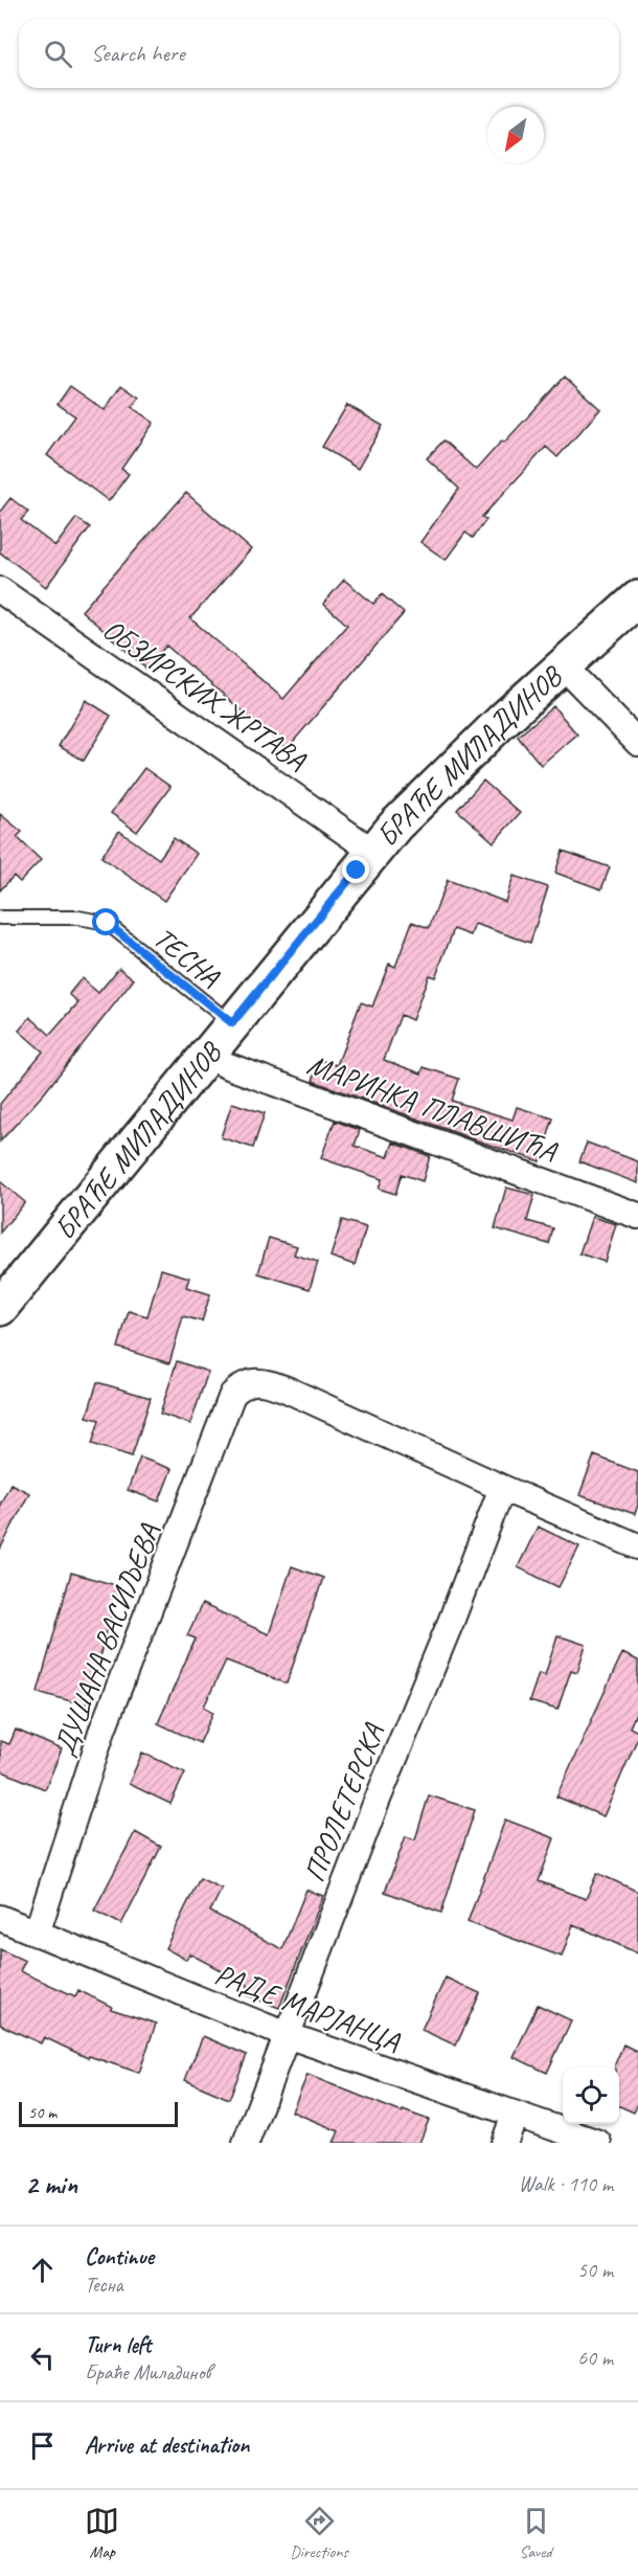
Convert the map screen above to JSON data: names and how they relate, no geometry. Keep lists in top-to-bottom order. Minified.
{"streets":{"main road":["БРАЋЕ МИЛАДИНОВ"],"street":["ОБЗИРСКИХ ЖРТАВА","МАРИНКА ПЛАВШИЋА","ДУШАНА ВАСИЉЕВА","ПРОЛЕТЕРСКА","РАДЕ МАРЈАНЦА"],"lane":["ТЕСНА"]},"crossings":[["ОБЗИРСКИХ ЖРТАВА","БРАЋЕ МИЛАДИНОВ"],["БРАЋЕ МИЛАДИНОВ","ТЕСНА"],["БРАЋЕ МИЛАДИНОВ","МАРИНКА ПЛАВШИЋА"],["ДУШАНА ВАСИЉЕВА","ПРОЛЕТЕРСКА"],["ДУШАНА ВАСИЉЕВА","РАДЕ МАРЈАНЦА"],["ПРОЛЕТЕРСКА","РАДЕ МАРЈАНЦА"]],"scale_bar":"50 m","north":"bottom left","page":{"search":"Search here","scale":"50 m","heading":["2 min","Walk · 110 m"],"list":[["Continue","Тесна","50 m"],["Turn left","Браће Миладинов","60 m"],"Arrive at destination"],"nav":["Map","Directions","Saved"]}}
